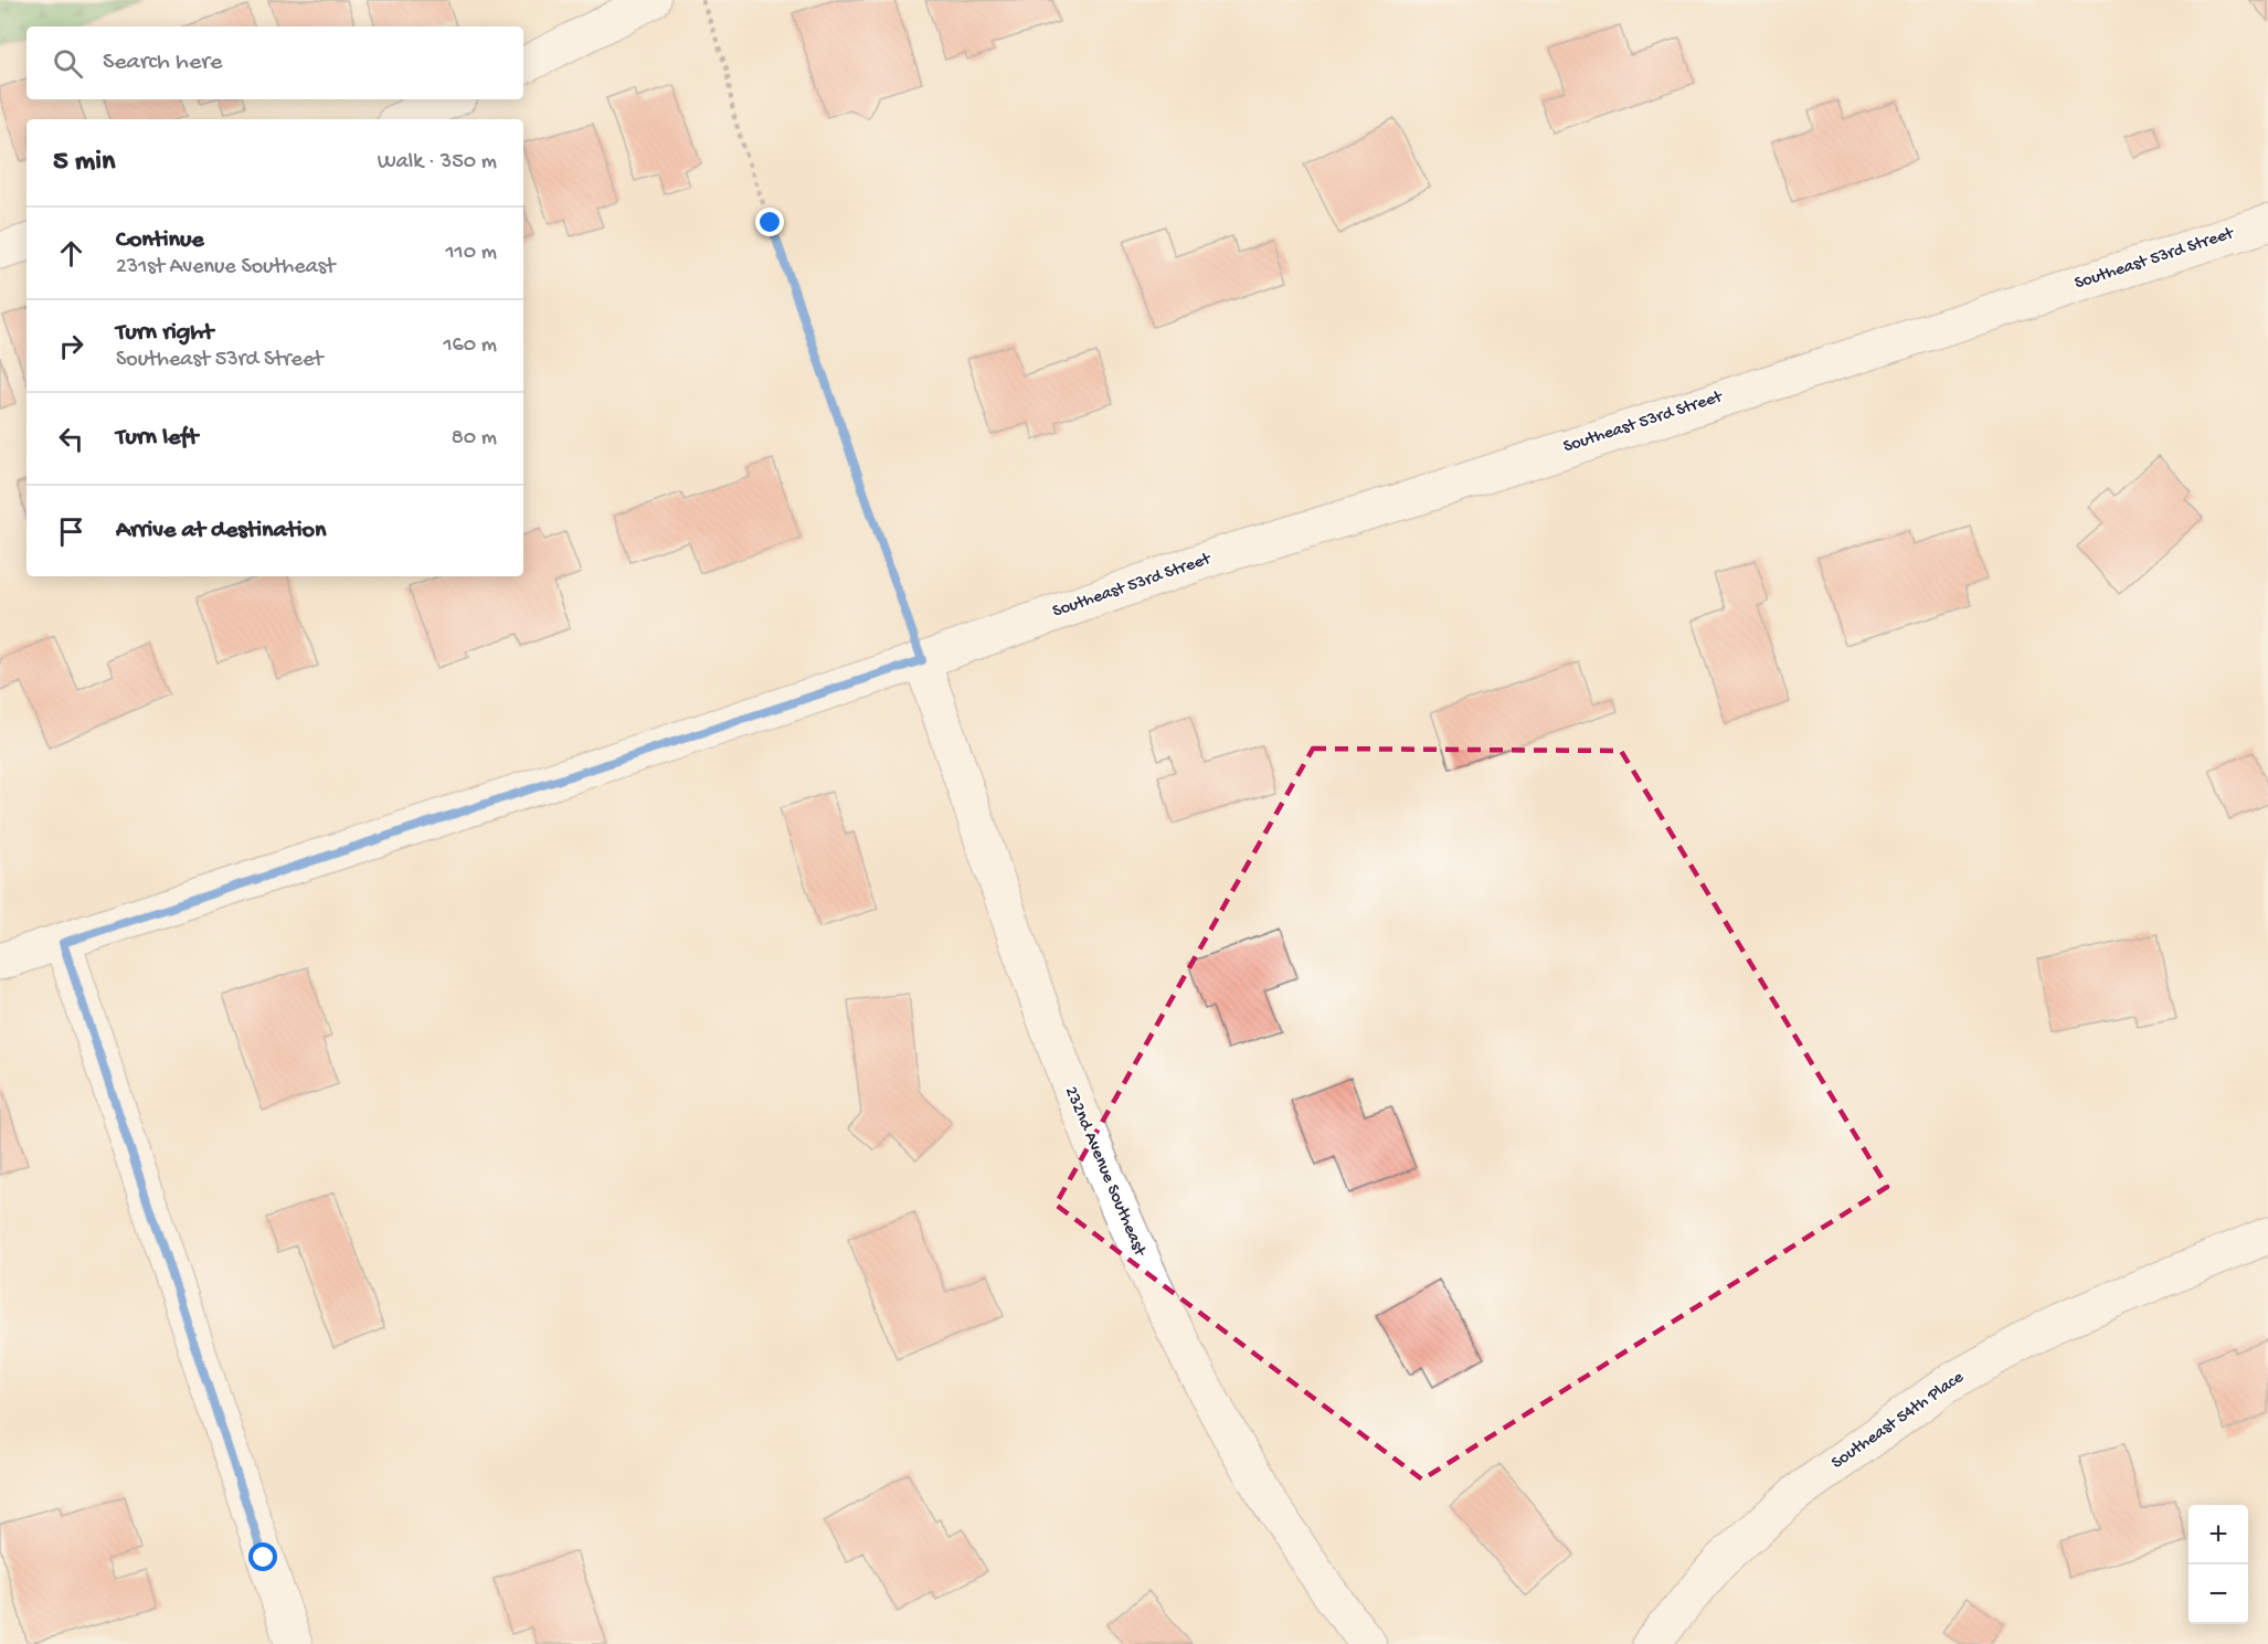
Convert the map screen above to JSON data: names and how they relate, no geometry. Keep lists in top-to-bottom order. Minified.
{"streets":{"street":["Southeast 53rd Street","232nd Avenue Southeast","Southeast 54th Place"]},"crossings":[["Southeast 53rd Street","232nd Avenue Southeast"]],"page":{"search":"Search here","heading":["5 min","Walk · 350 m"],"list":[["Continue","231st Avenue Southeast","110 m"],["Turn right","Southeast 53rd Street","160 m"],["Turn left","80 m"],"Arrive at destination"],"map_buttons":["+","−"]}}
